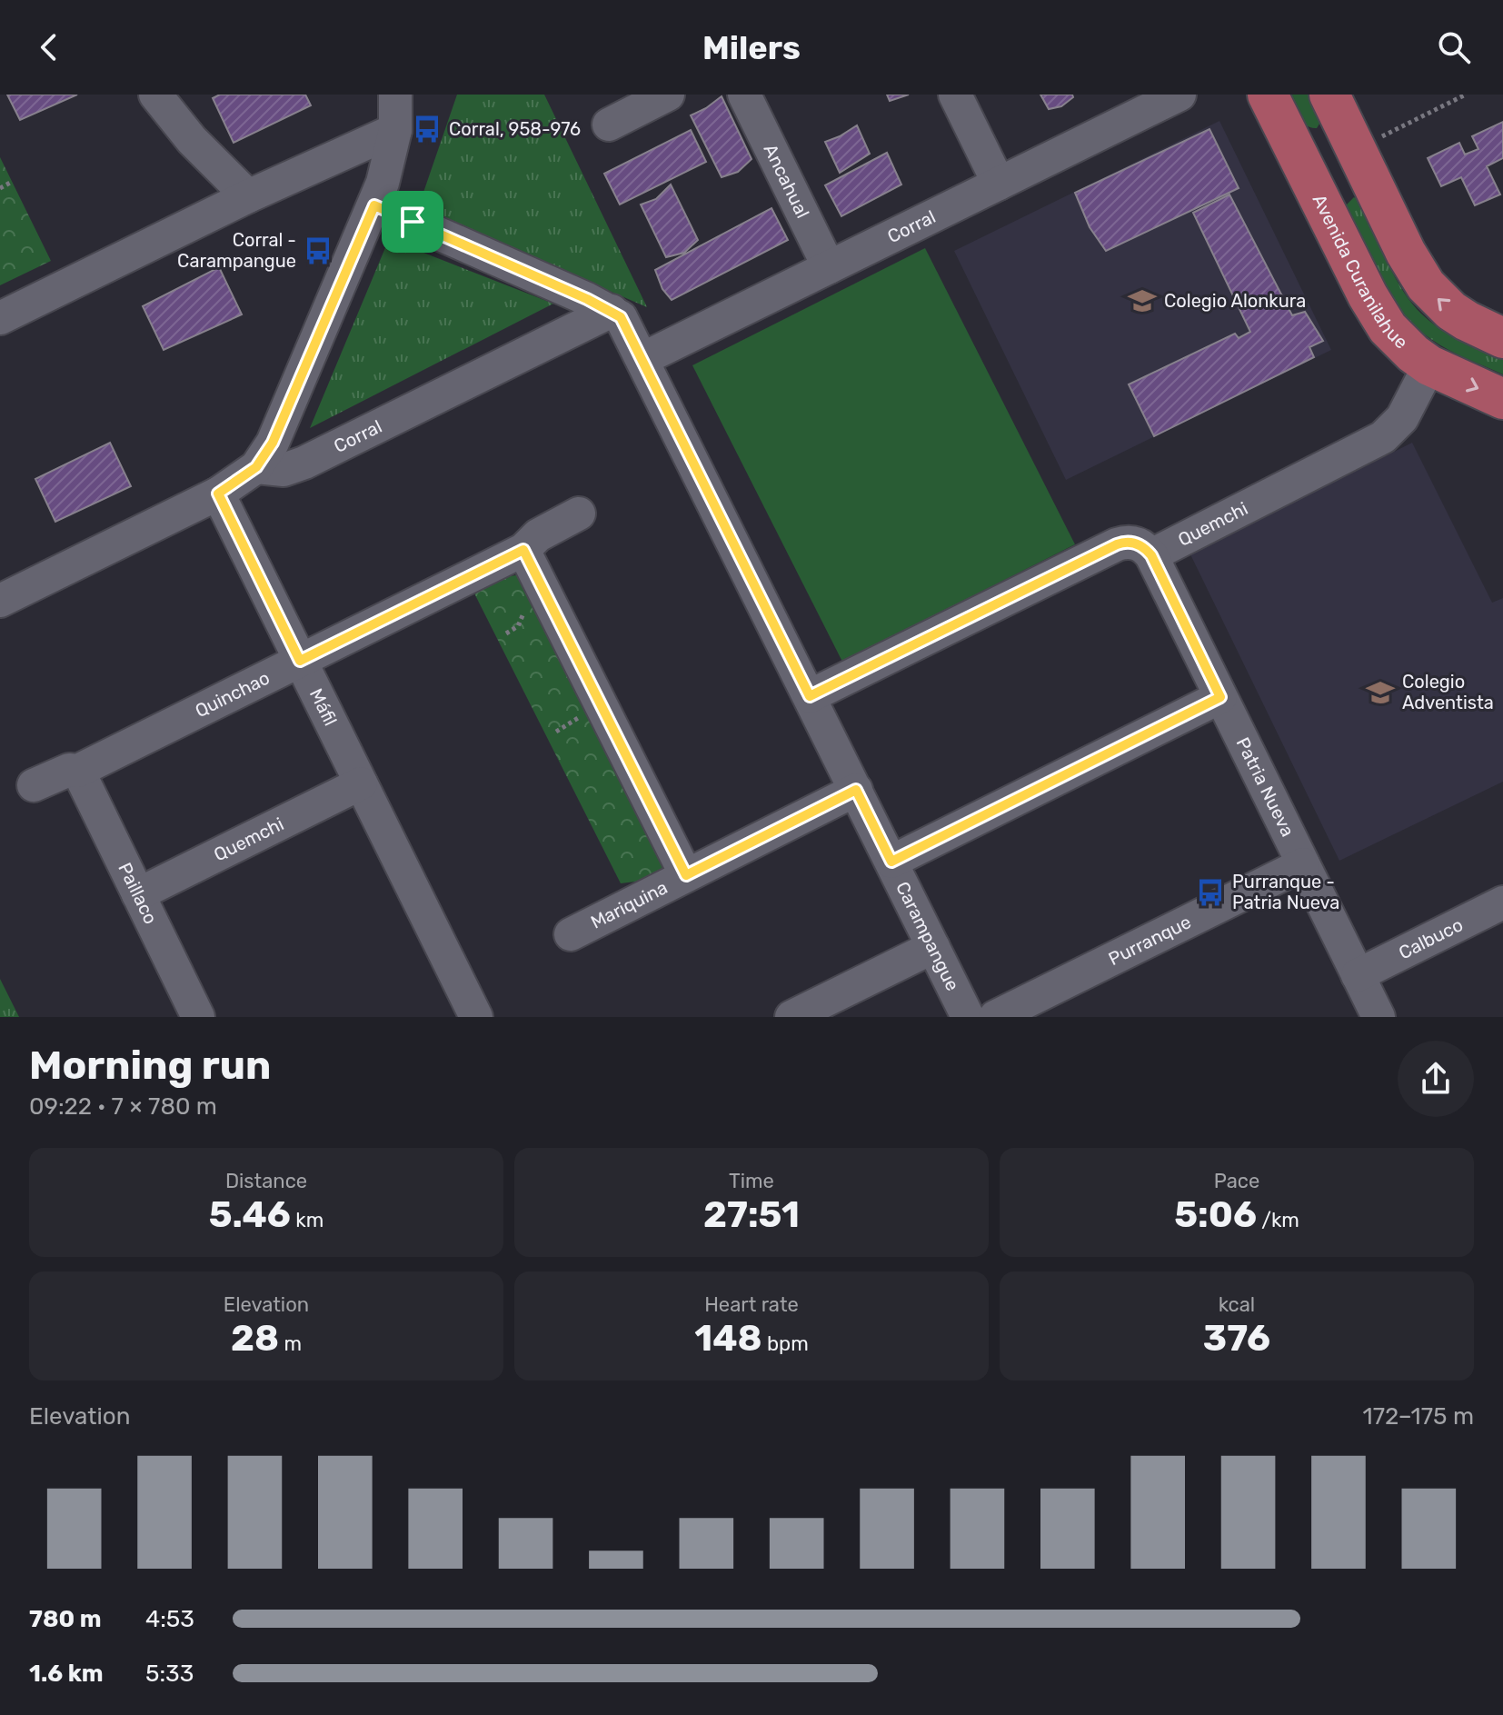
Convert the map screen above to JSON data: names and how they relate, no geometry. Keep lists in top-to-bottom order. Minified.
{"streets":{"main road":["Avenida Curanilahue"],"street":["Ancahual","Corral","Quemchi","Quinchao","Máfil","Patria Nueva","Paillaco","Mariquina","Carampangue","Calbuco","Purranque"]},"crossings":[["Ancahual","Corral"],["Corral","Carampangue"],["Avenida Curanilahue","Quemchi"],["Quemchi","Máfil"],["Quemchi","Patria Nueva"],["Quemchi","Paillaco"],["Quinchao","Máfil"],["Quinchao","Paillaco"],["Quinchao","Mariquina"],["Patria Nueva","Calbuco"],["Patria Nueva","Purranque"],["Mariquina","Carampangue"]],"places":{"bus stop":["Corral, 958-976","Corral - Carampangue","Purranque - Patria Nueva"],"school or university":["Colegio Alonkura","Colegio Adventista"]},"page":{"header":"Milers","heading":["Morning run","09:22 · 7 × 780 m"],"stats":[["Distance","5.46 km"],["Time","27:51"],["Pace","5:06 /km"],["Elevation","28 m"],["Heart rate","148 bpm"],["kcal","376"]],"chart":["Elevation","172–175 m"],"list":[{"name":"780 m","note":"4:53"},{"name":"1.6 km","note":"5:33"}]}}
